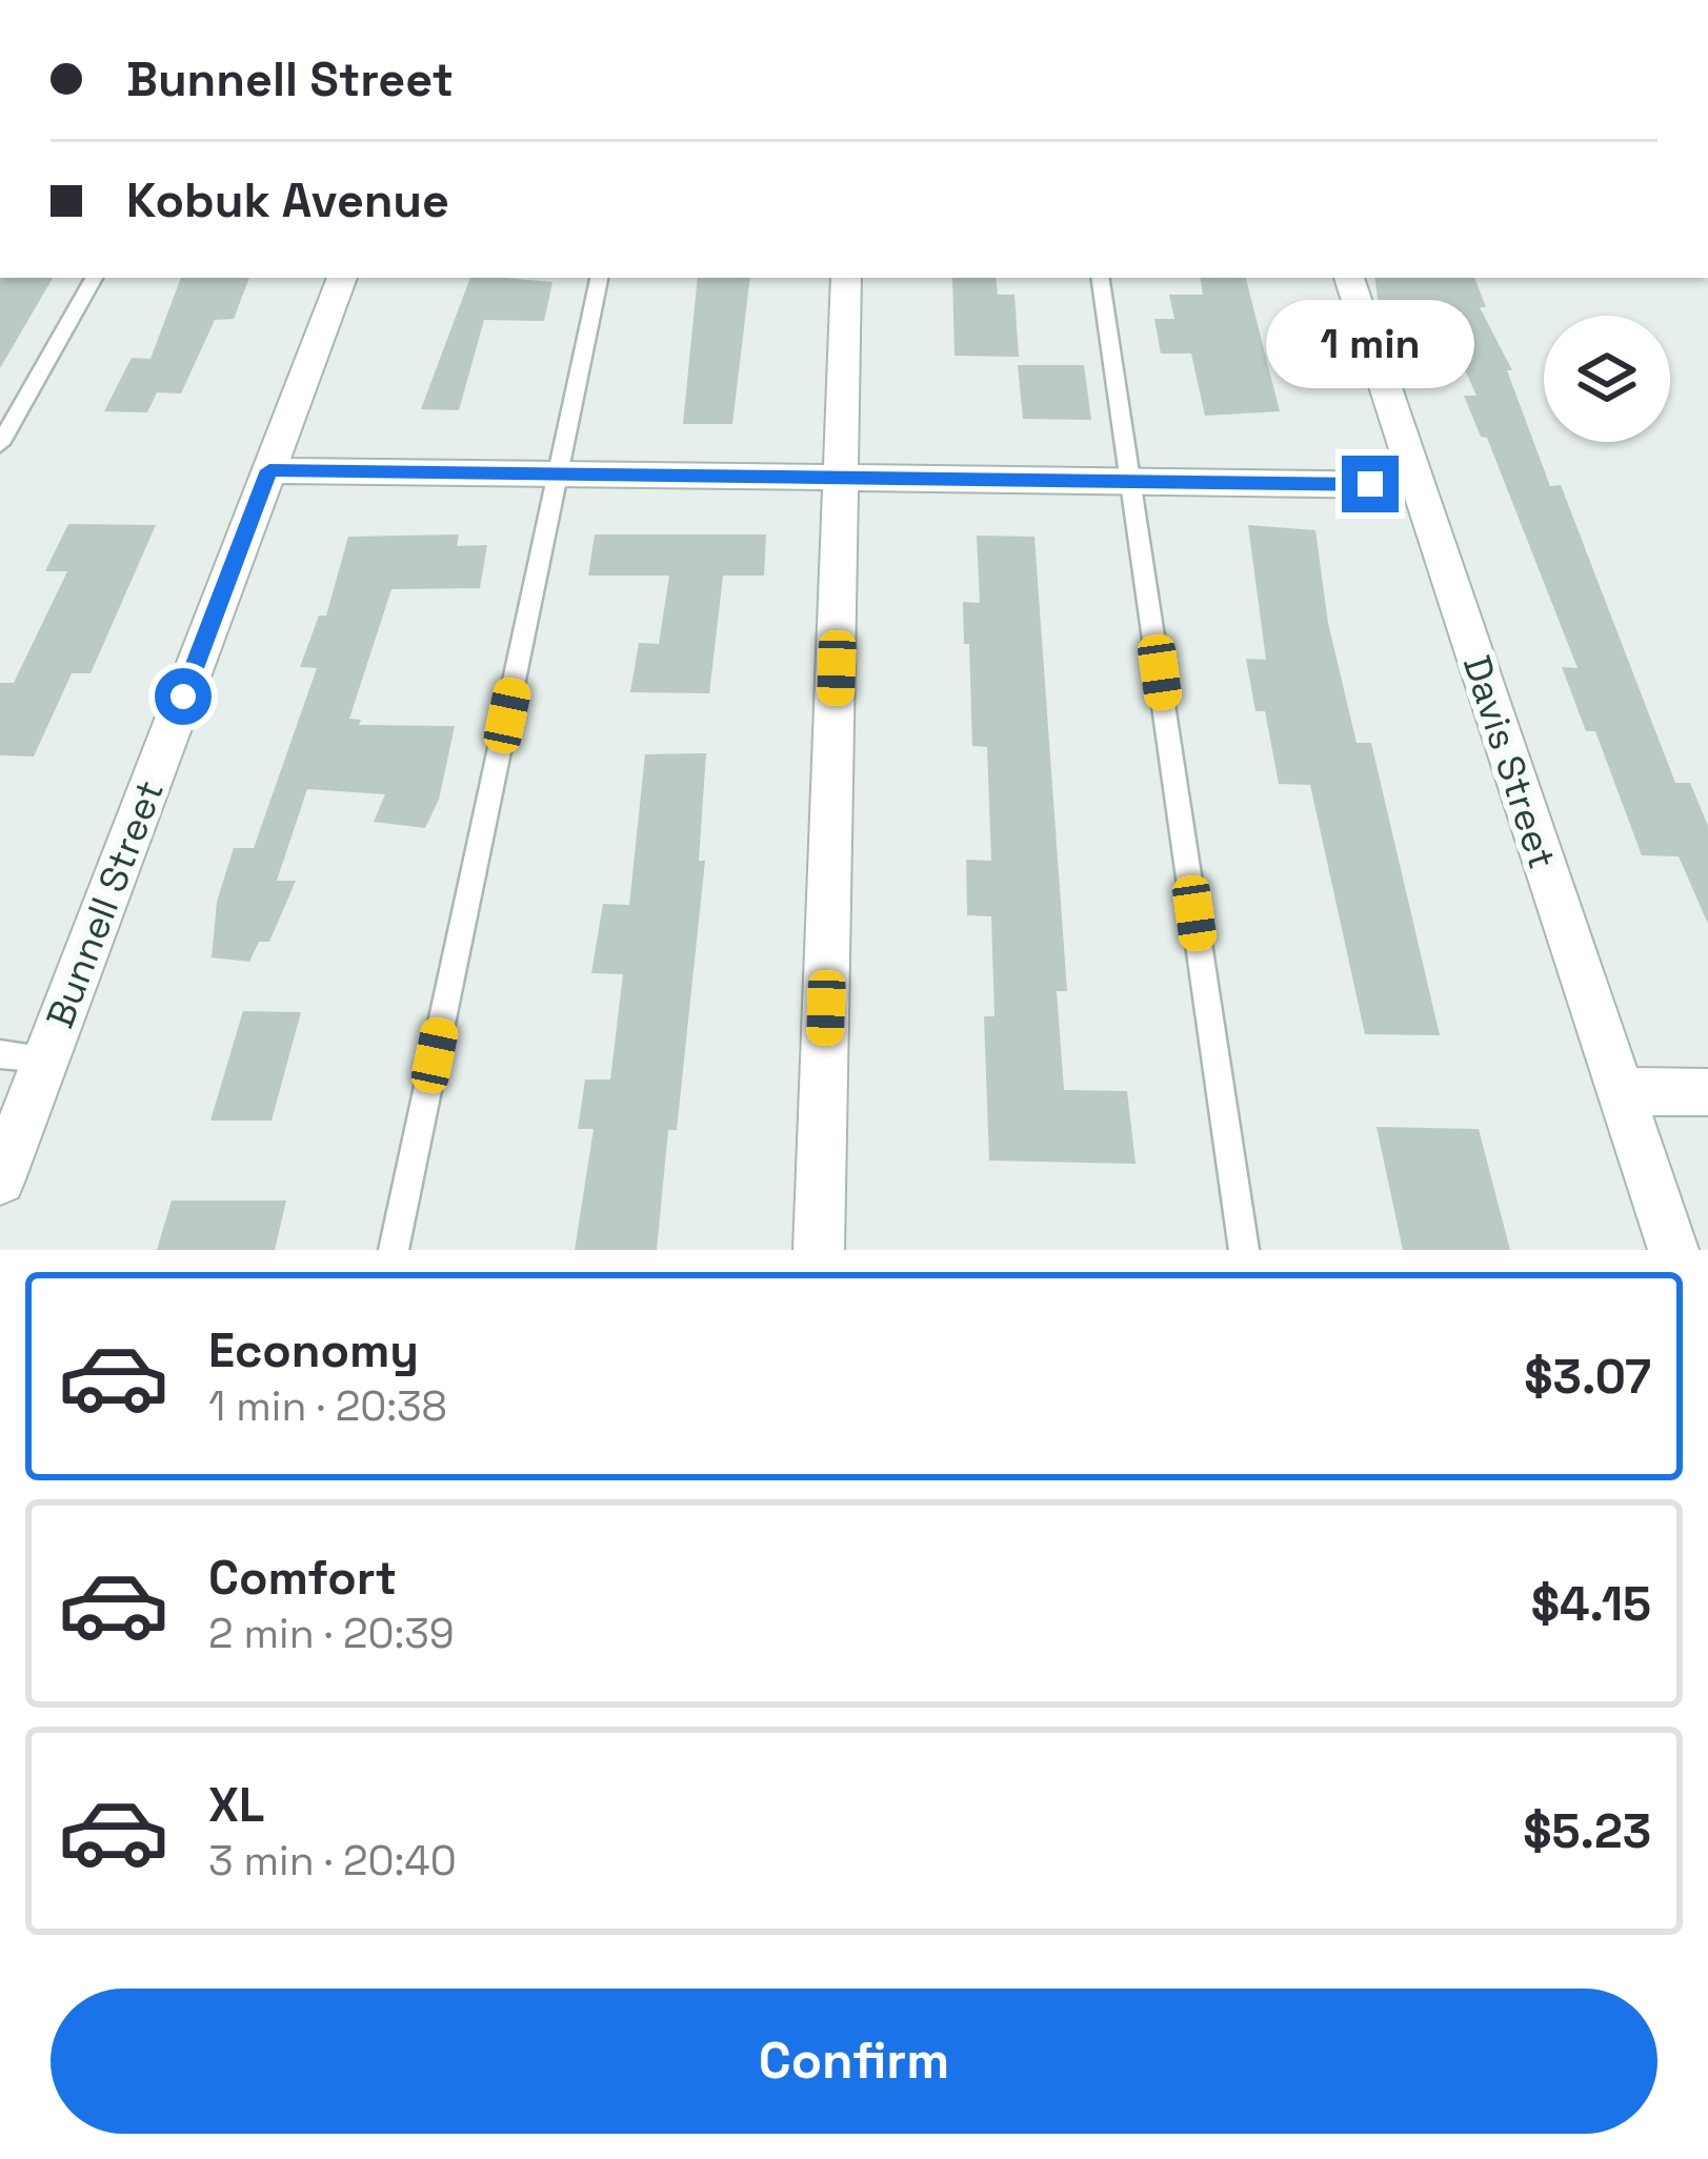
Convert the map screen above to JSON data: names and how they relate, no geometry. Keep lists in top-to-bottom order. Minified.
{"streets":{"street":["Davis Street","Bunnell Street"]},"page":{"banner":["Bunnell Street","Kobuk Avenue"],"bubble":"1 min","list":[{"name":"Economy","note":"1 min · 20:38","value":"$3.07"},{"name":"Comfort","note":"2 min · 20:39","value":"$4.15"},{"name":"XL","note":"3 min · 20:40","value":"$5.23"}],"buttons":"Confirm"}}
